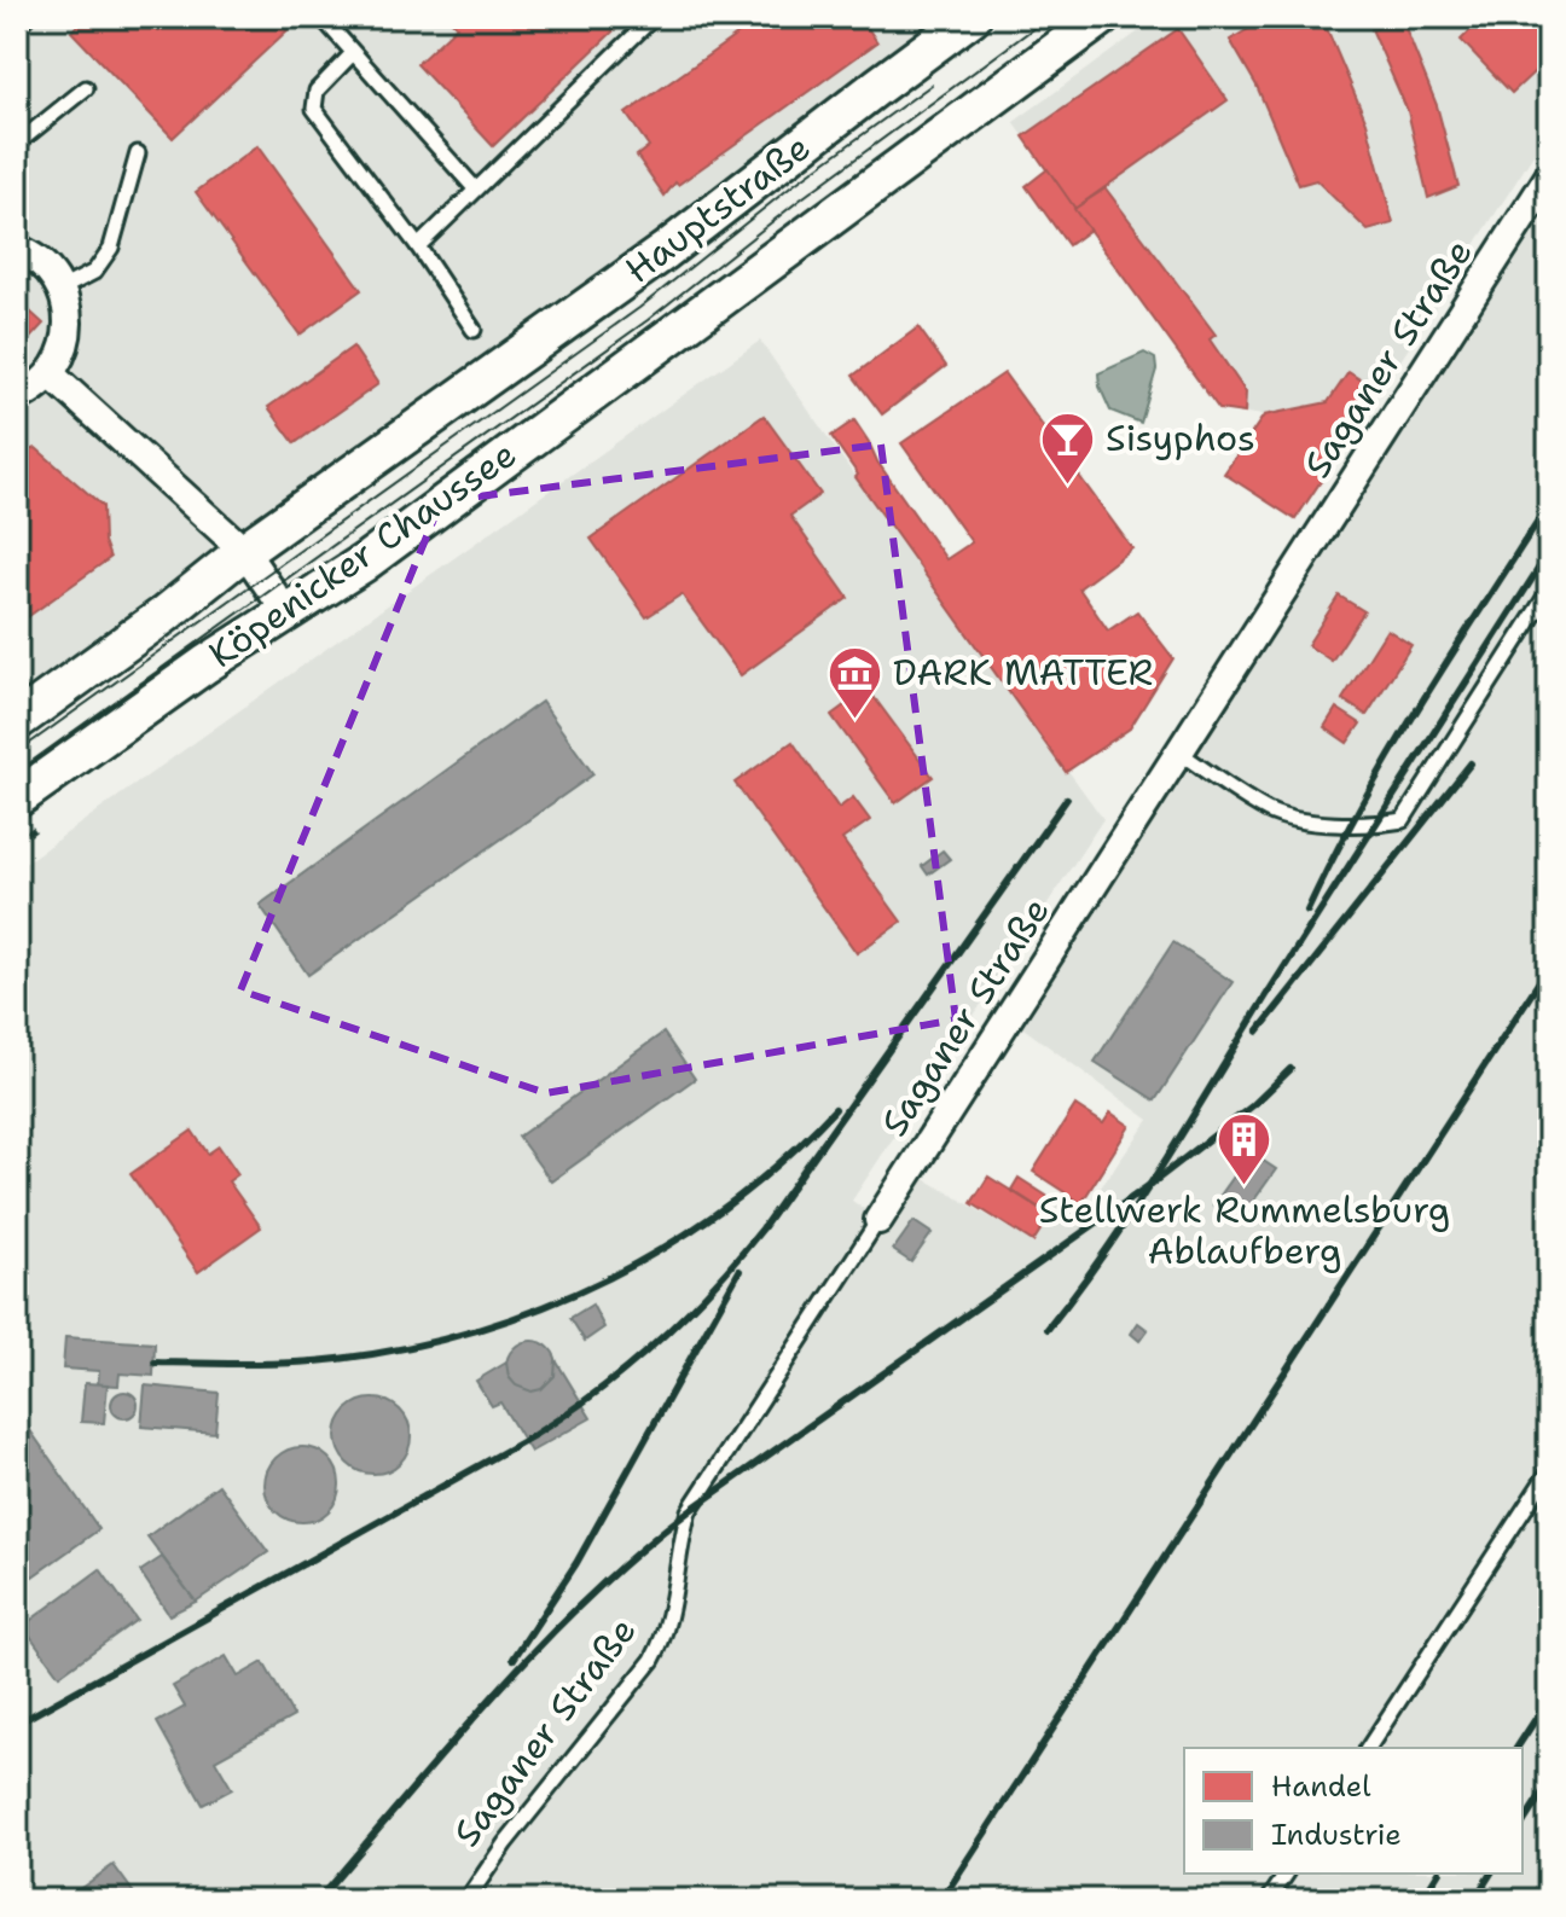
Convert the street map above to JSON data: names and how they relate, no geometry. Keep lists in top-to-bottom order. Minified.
{"streets":{"main road":["Hauptstraße","Köpenicker Chaussee"],"street":["Saganer Straße"]},"crossings":[["Hauptstraße","Köpenicker Chaussee"]],"places":{"bar":["Sisyphos"],"museum":["DARK MATTER"],"building":["Stellwerk Rummelsburg Ablaufberg"]},"legend":["Handel","Industrie"]}
